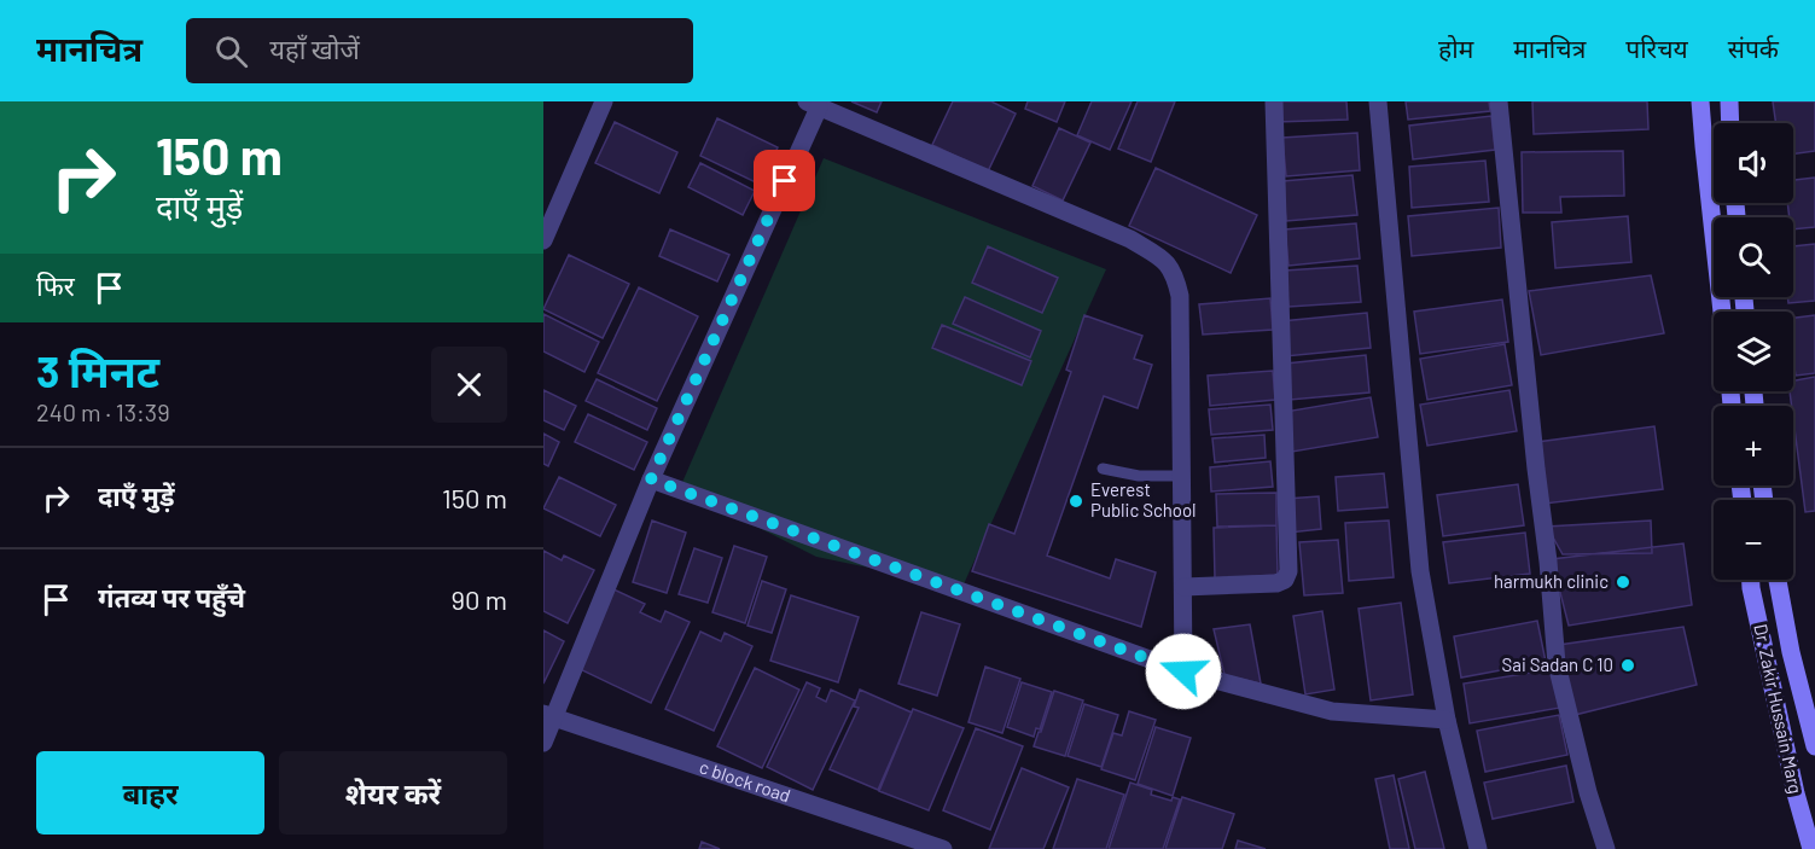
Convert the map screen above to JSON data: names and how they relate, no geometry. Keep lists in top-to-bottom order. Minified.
{"streets":{"street":["Dr. Zakir Hussain Marg","c block road"]},"places":["Everest Public School","harmukh clinic","Sai Sadan C 10"],"page":{"header":"मानचित्र","search":"यहाँ खोजें","nav":["होम","मानचित्र","परिचय","संपर्क"],"turn":["150 m","दाएँ मुड़ें"],"map_buttons":["+","−"],"then":"फिर","heading":["3 मिनट","240 m · 13:39"],"list":[{"name":"दाएँ मुड़ें","value":"150 m"},{"name":"गंतव्य पर पहुँचे","value":"90 m"}],"buttons":["बाहर","शेयर करें"]}}
